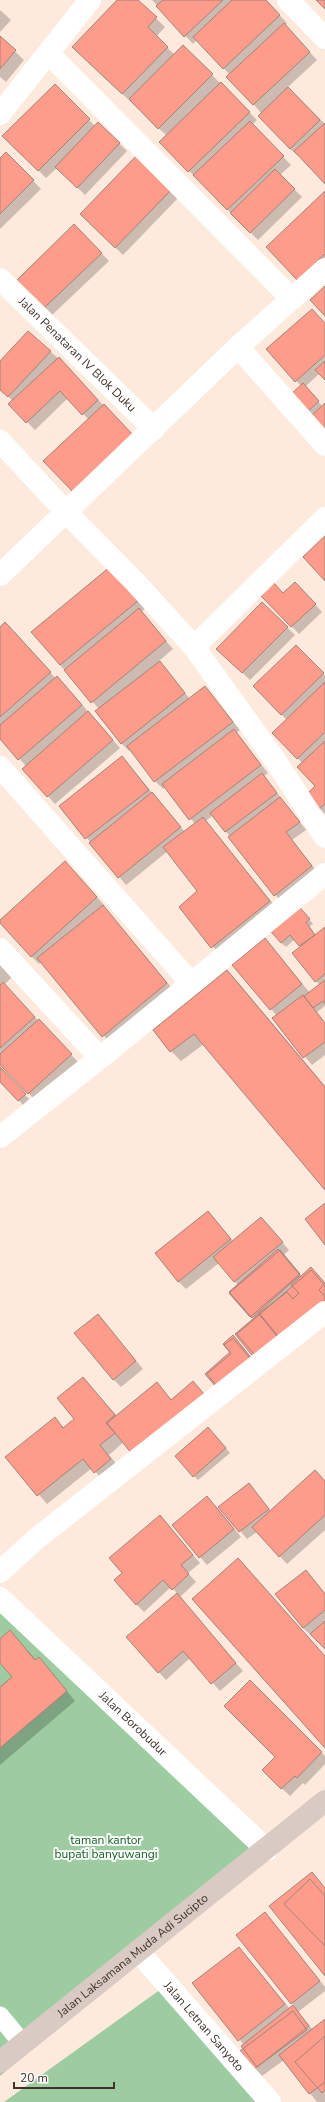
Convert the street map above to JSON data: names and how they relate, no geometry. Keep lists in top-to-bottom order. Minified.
{"streets":{"main road":["Jalan Laksamana Muda Adi Sucipto"],"street":["Jalan Penataran IV Blok Duku","Jalan Borobudur","Jalan Letnan Sanyoto"]},"crossings":[["Jalan Borobudur","Jalan Laksamana Muda Adi Sucipto"],["Jalan Laksamana Muda Adi Sucipto","Jalan Letnan Sanyoto"]],"parks":["taman kantor bupati banyuwangi"],"scale_bar":"20 m"}
